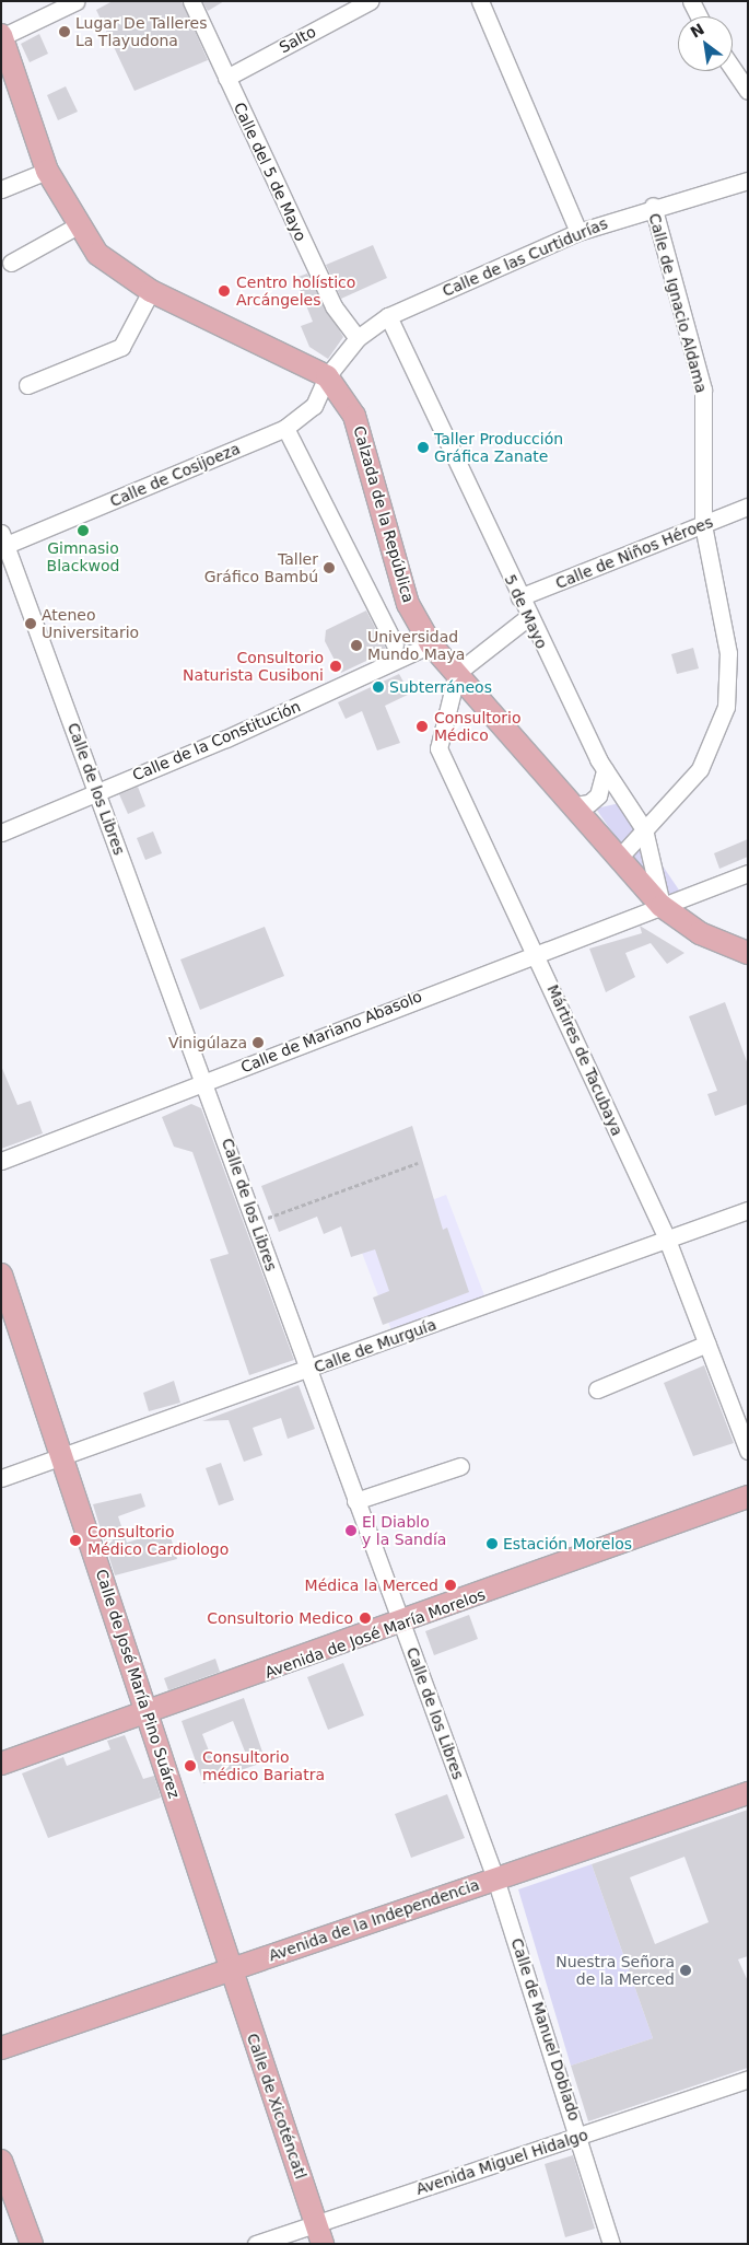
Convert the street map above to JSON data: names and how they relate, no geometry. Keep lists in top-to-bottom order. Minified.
{"streets":{"main road":["Calzada de la República","Avenida de José María Morelos","Calle de José María Pino Suárez","Avenida de la Independencia","Calle de Xicoténcatl"],"street":["Salto","Calle del 5 de Mayo","Calle de las Curtidurías","Calle de Ignacio Aldama","Calle de Cosijoeza","Calle de Niños Héroes","5 de Mayo","Calle de la Constitución","Calle de los Libres","Calle de Mariano Abasolo","Mártires de Tacubaya","Calle de Murguía","Calle de Manuel Doblado","Avenida Miguel Hidalgo"]},"crossings":[["Salto","Calle del 5 de Mayo"],["Calle del 5 de Mayo","Calle de las Curtidurías"],["Calle de las Curtidurías","Calle de Ignacio Aldama"],["Calle de las Curtidurías","Calle de Cosijoeza"],["Calle de las Curtidurías","Calzada de la República"],["Calle de las Curtidurías","5 de Mayo"],["Calle de Ignacio Aldama","Calzada de la República"],["Calle de Ignacio Aldama","Calle de Niños Héroes"],["Calle de Ignacio Aldama","5 de Mayo"],["Calle de Cosijoeza","Calzada de la República"],["Calle de Cosijoeza","Calle de los Libres"],["Calzada de la República","5 de Mayo"],["Calzada de la República","Calle de la Constitución"],["Calzada de la República","Calle de Mariano Abasolo"],["Calzada de la República","Mártires de Tacubaya"],["Calle de Niños Héroes","5 de Mayo"],["5 de Mayo","Calle de Mariano Abasolo"],["Calle de la Constitución","Calle de los Libres"],["Calle de los Libres","Calle de Mariano Abasolo"],["Calle de los Libres","Calle de Murguía"],["Calle de los Libres","Avenida de José María Morelos"],["Calle de los Libres","Avenida de la Independencia"],["Calle de los Libres","Calle de Manuel Doblado"],["Calle de Mariano Abasolo","Mártires de Tacubaya"],["Mártires de Tacubaya","Calle de Murguía"],["Calle de Murguía","Calle de José María Pino Suárez"],["Avenida de José María Morelos","Calle de José María Pino Suárez"],["Calle de José María Pino Suárez","Avenida de la Independencia"],["Calle de José María Pino Suárez","Calle de Xicoténcatl"],["Avenida de la Independencia","Calle de Manuel Doblado"],["Avenida de la Independencia","Calle de Xicoténcatl"],["Calle de Manuel Doblado","Avenida Miguel Hidalgo"],["Calle de Xicoténcatl","Avenida Miguel Hidalgo"]],"places":["Lugar De Talleres La Tlayudona","Centro holístico Arcángeles","Taller Producción Gráfica Zanate","Gimnasio Blackwod","Taller Gráfico Bambú","Ateneo Universitario","Universidad Mundo Maya","Consultorio Naturista Cusiboni","Subterráneos","Consultorio Médico","Vinigúlaza","El Diablo y la Sandía","Consultorio Médico Cardiologo","Estación Morelos","Médica la Merced","Consultorio Medico","Consultorio médico Bariatra","Nuestra Señora de la Merced"],"north":"top left"}
